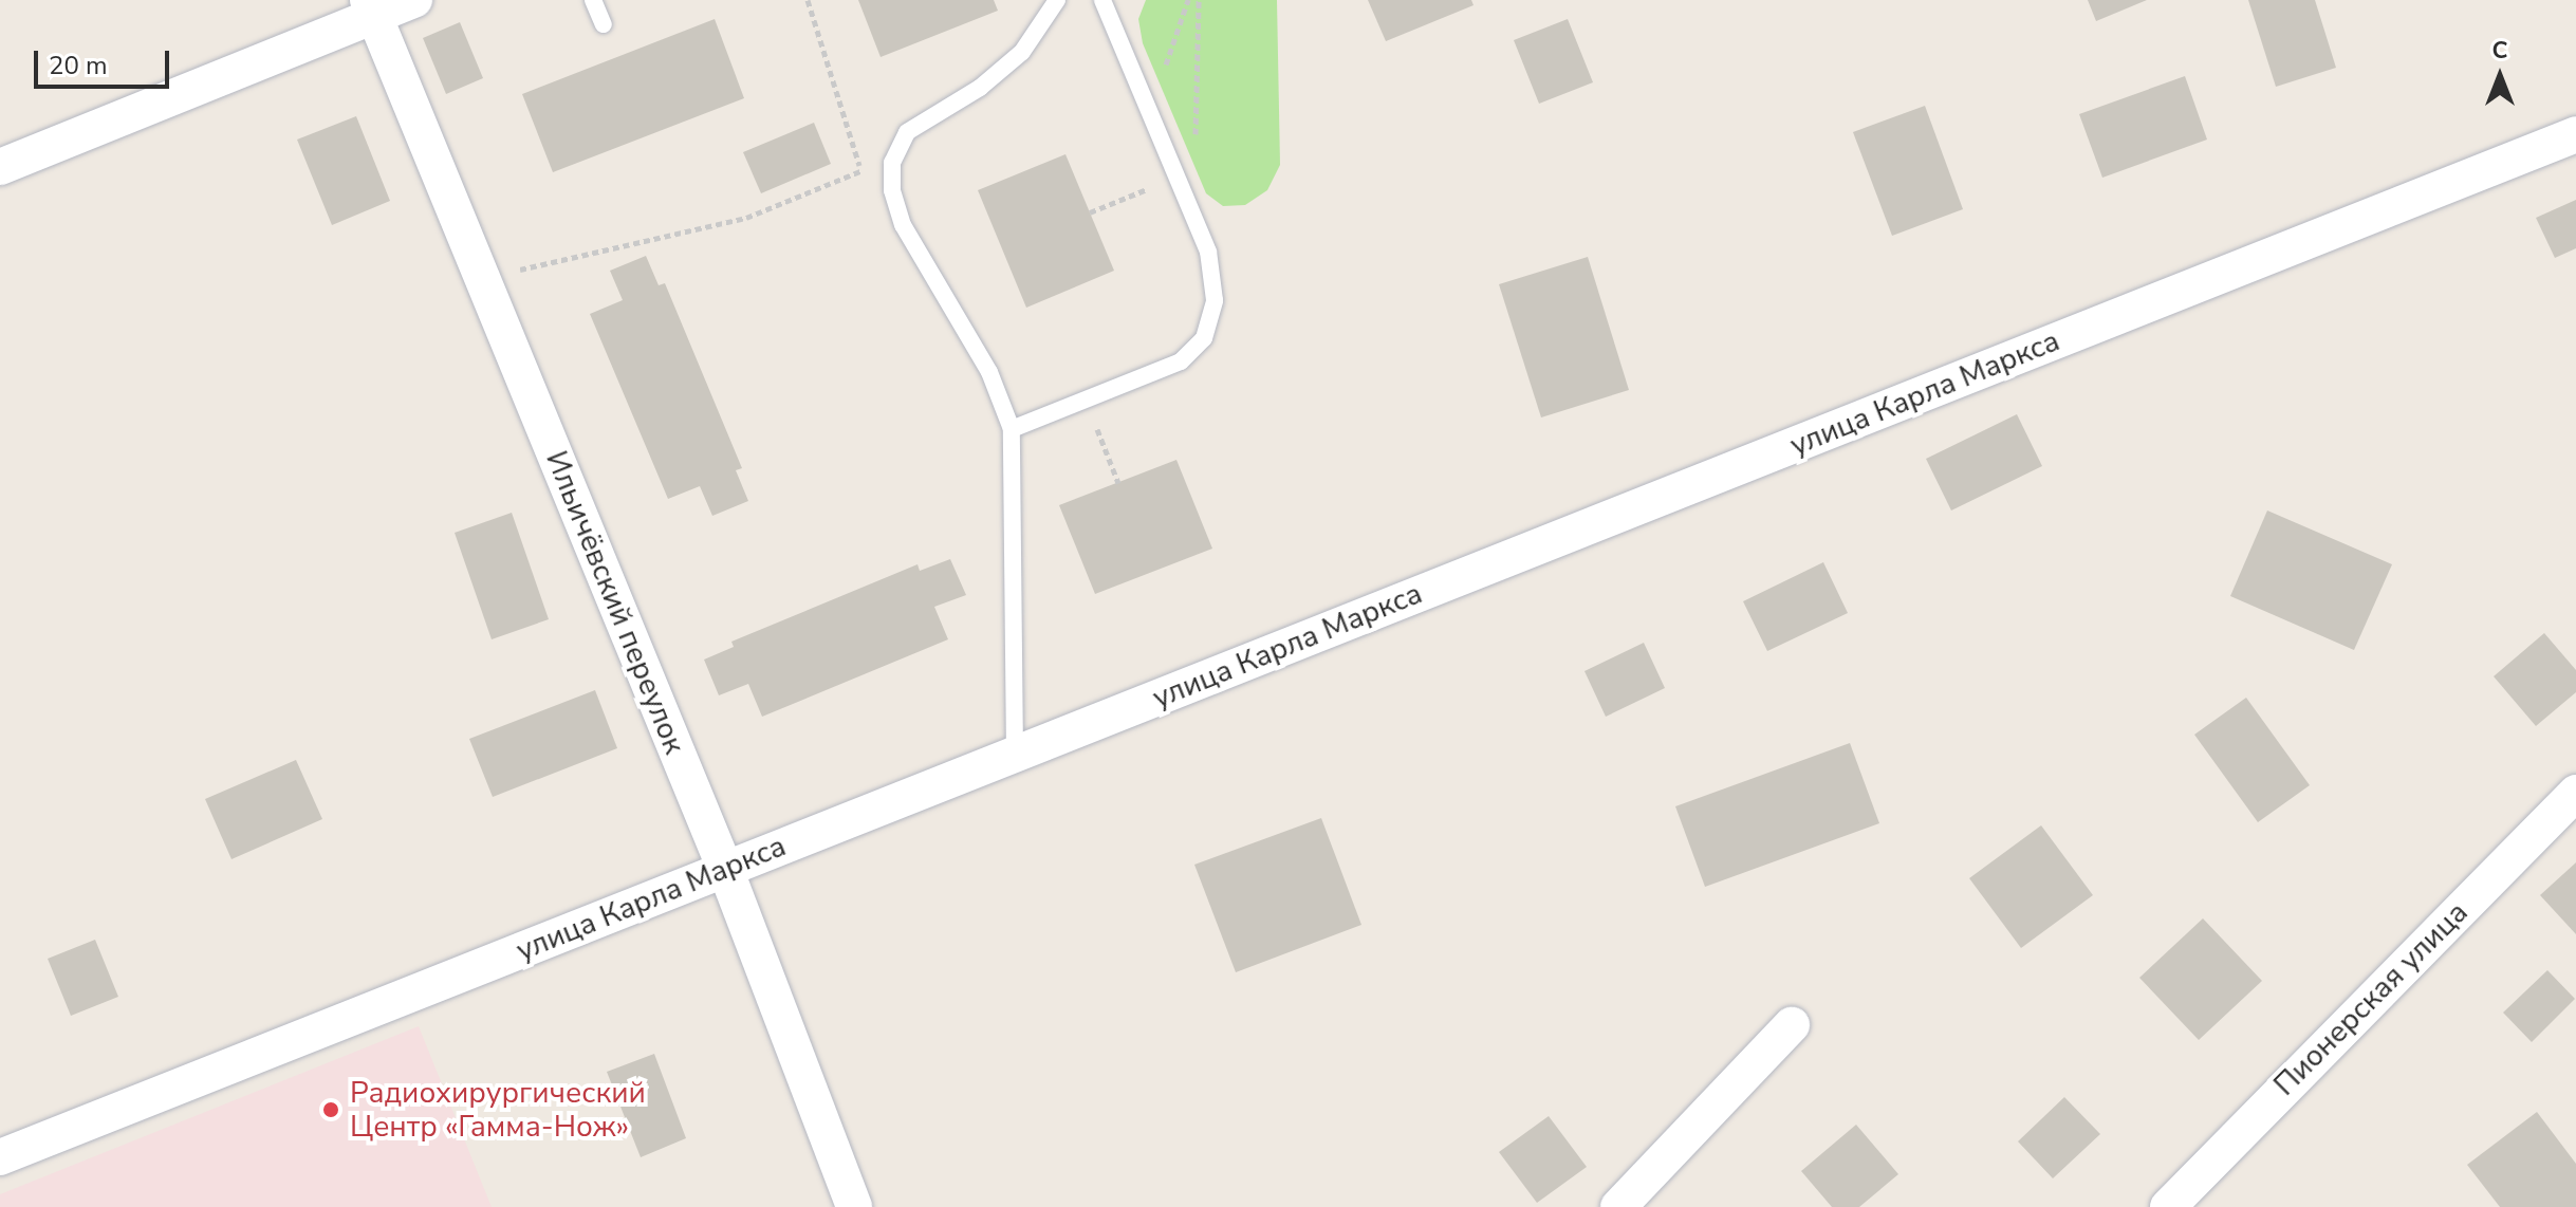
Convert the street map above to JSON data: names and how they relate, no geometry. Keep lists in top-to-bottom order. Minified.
{"streets":{"street":["улица Карла Маркса","Ильичёвский переулок","Пионерская улица"]},"crossings":[["улица Карла Маркса","Ильичёвский переулок"]],"places":["Радиохирургический Центр «Гамма-Нож»"],"scale_bar":"20 m","north":"top"}
